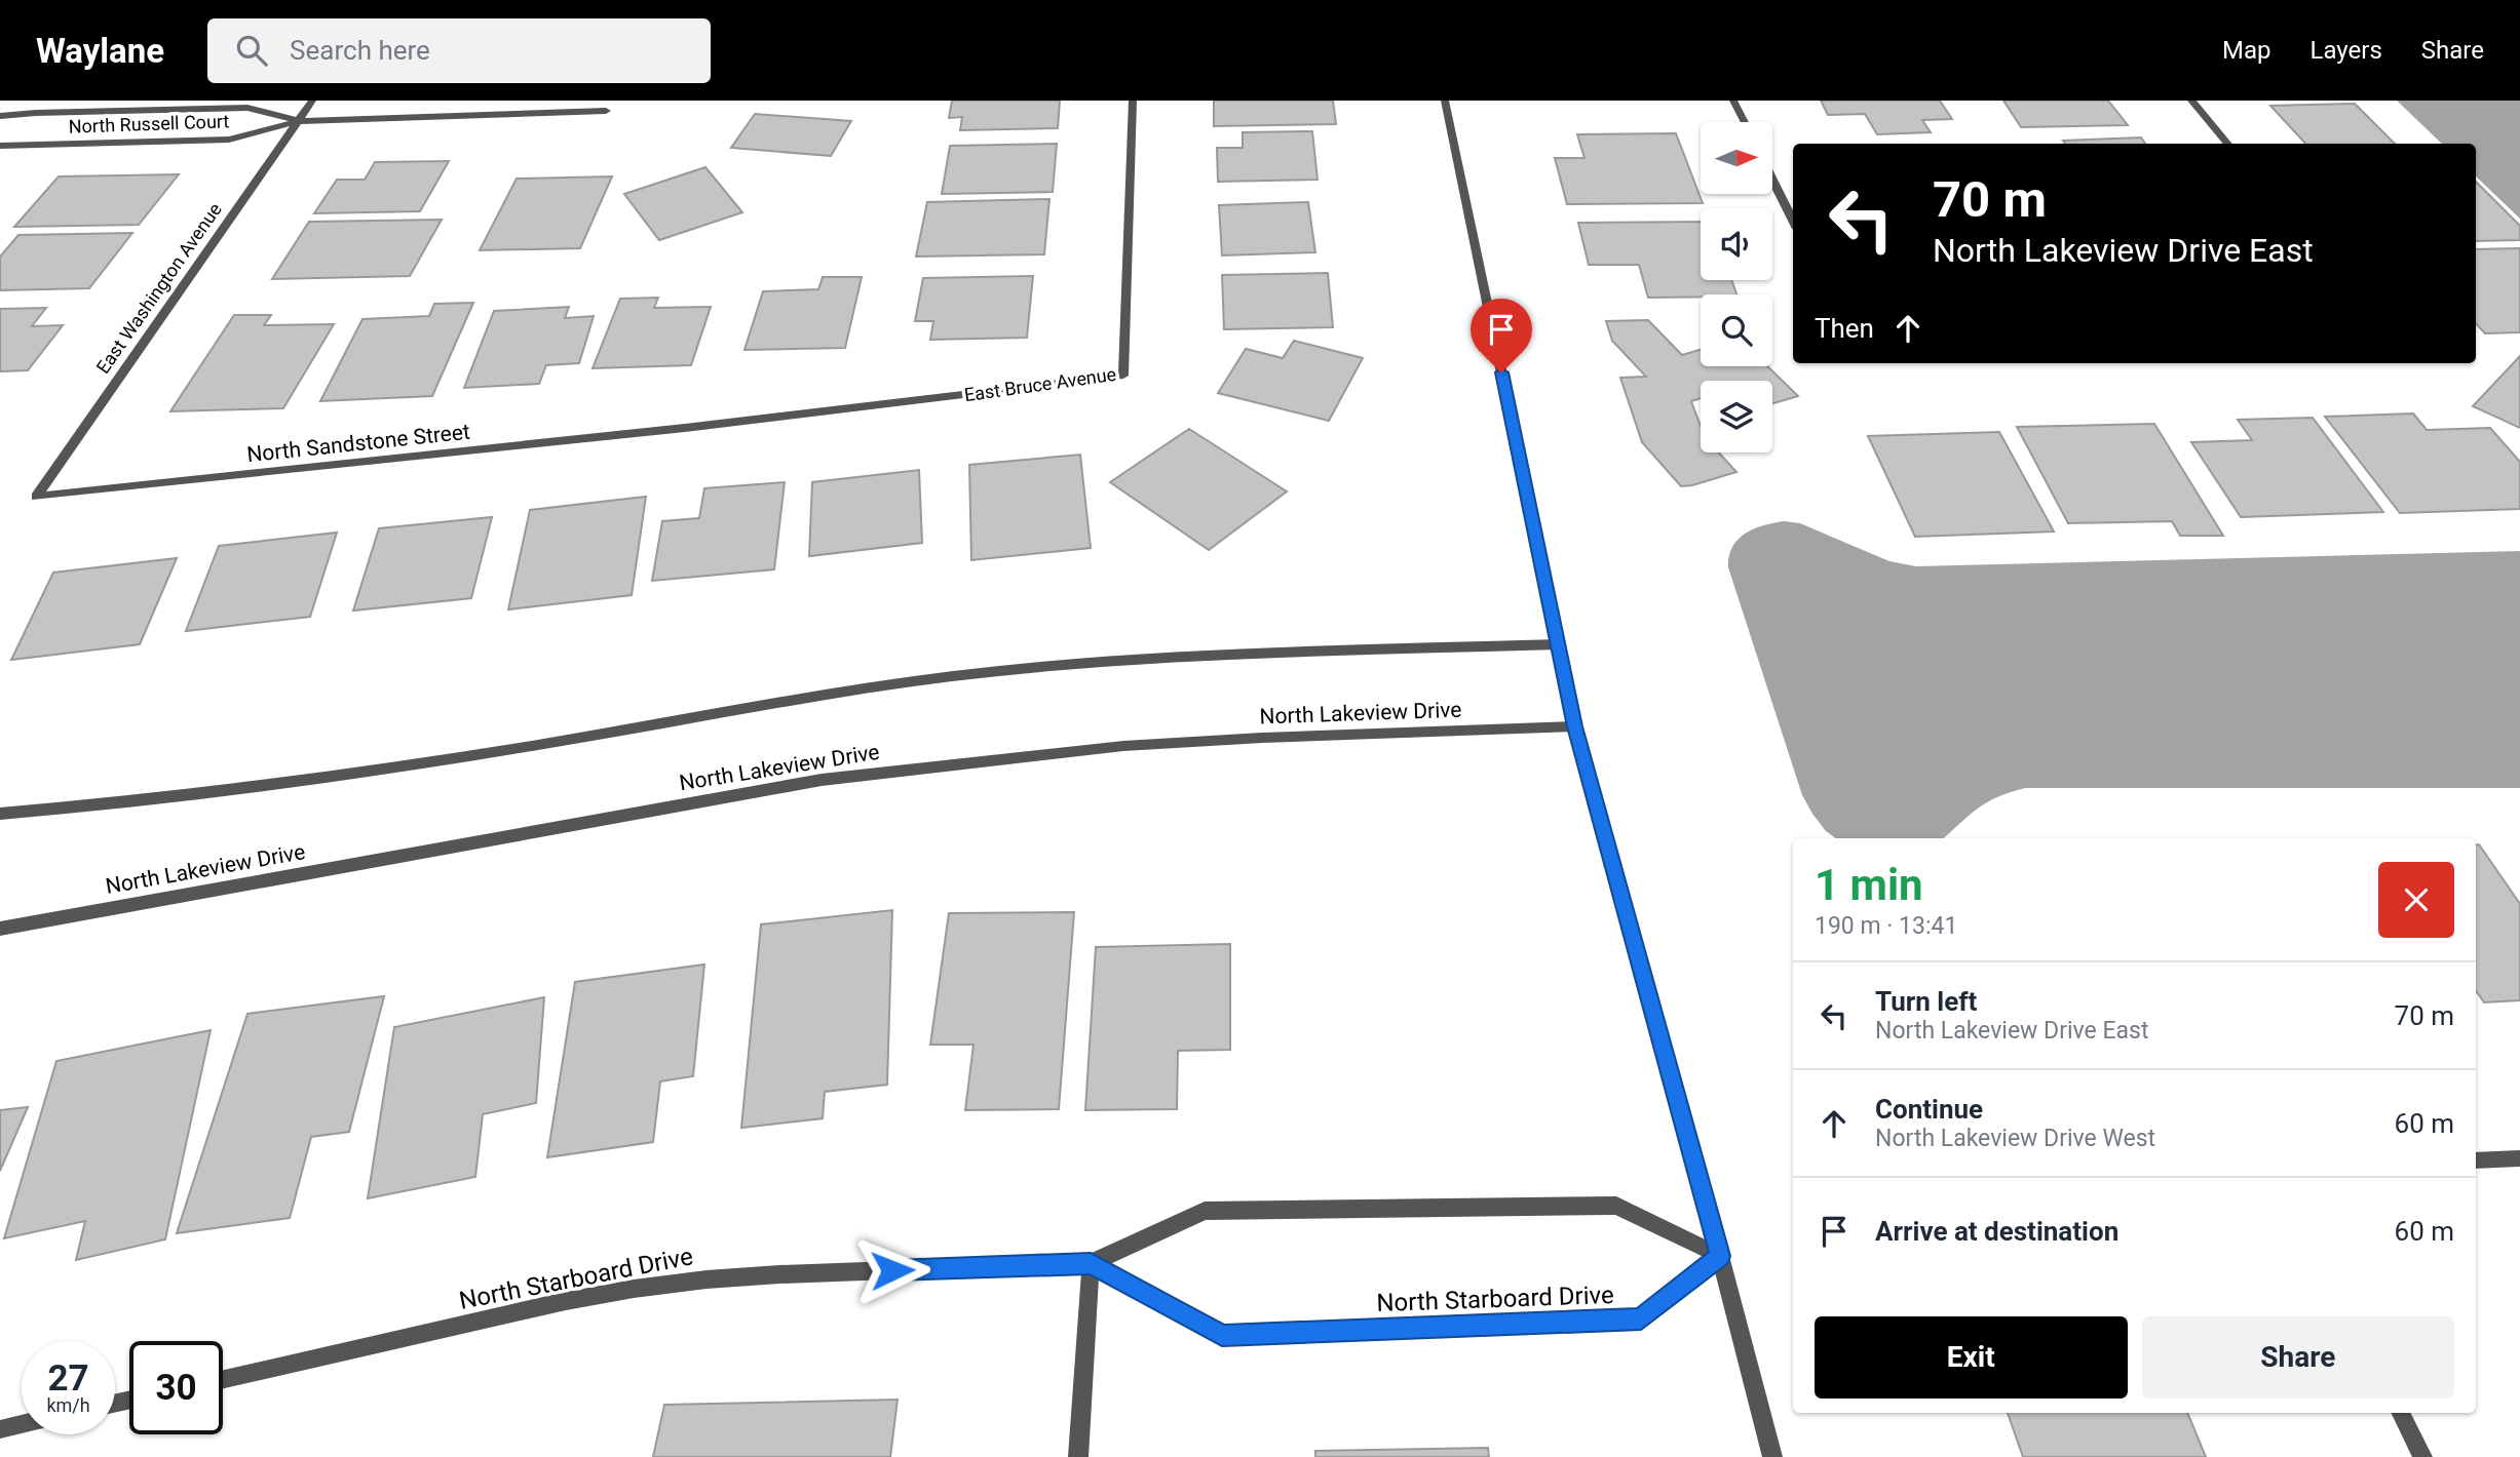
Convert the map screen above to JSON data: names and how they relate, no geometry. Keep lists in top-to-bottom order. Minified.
{"streets":{"street":["North Russell Court","East Washington Avenue","East Bruce Avenue","North Sandstone Street","North Lakeview Drive","North Starboard Drive"]},"crossings":[["North Russell Court","East Washington Avenue"],["East Washington Avenue","North Sandstone Street"],["East Bruce Avenue","North Sandstone Street"]],"north":"right","page":{"header":"Waylane","search":"Search here","nav":["Map","Layers","Share"],"turn":["70 m","North Lakeview Drive East"],"then":"Then","heading":["1 min","190 m · 13:41"],"list":[{"name":"Turn left","note":"North Lakeview Drive East","value":"70 m"},{"name":"Continue","note":"North Lakeview Drive West","value":"60 m"},{"name":"Arrive at destination","value":"60 m"}],"buttons":["Exit","Share"],"speed":"27 km/h","limit":"30"}}
